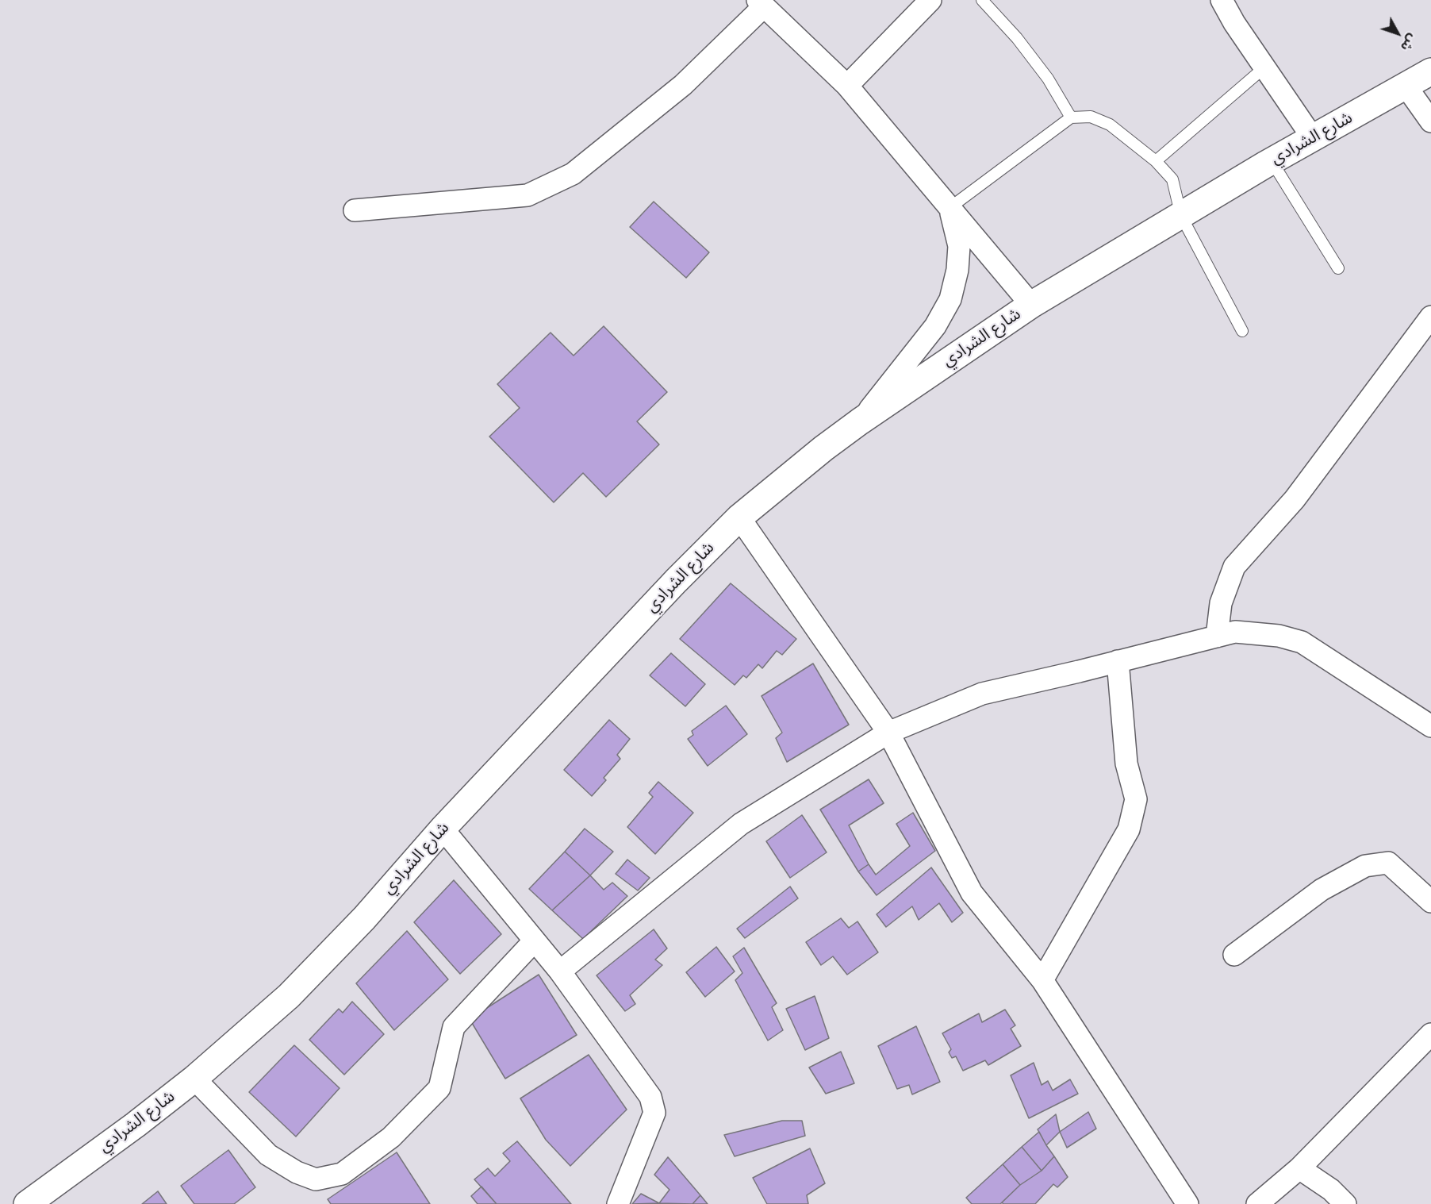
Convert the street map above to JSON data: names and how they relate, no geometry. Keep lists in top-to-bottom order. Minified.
{"streets":{"street":["شارع الشرادي"]},"north":"bottom right"}
